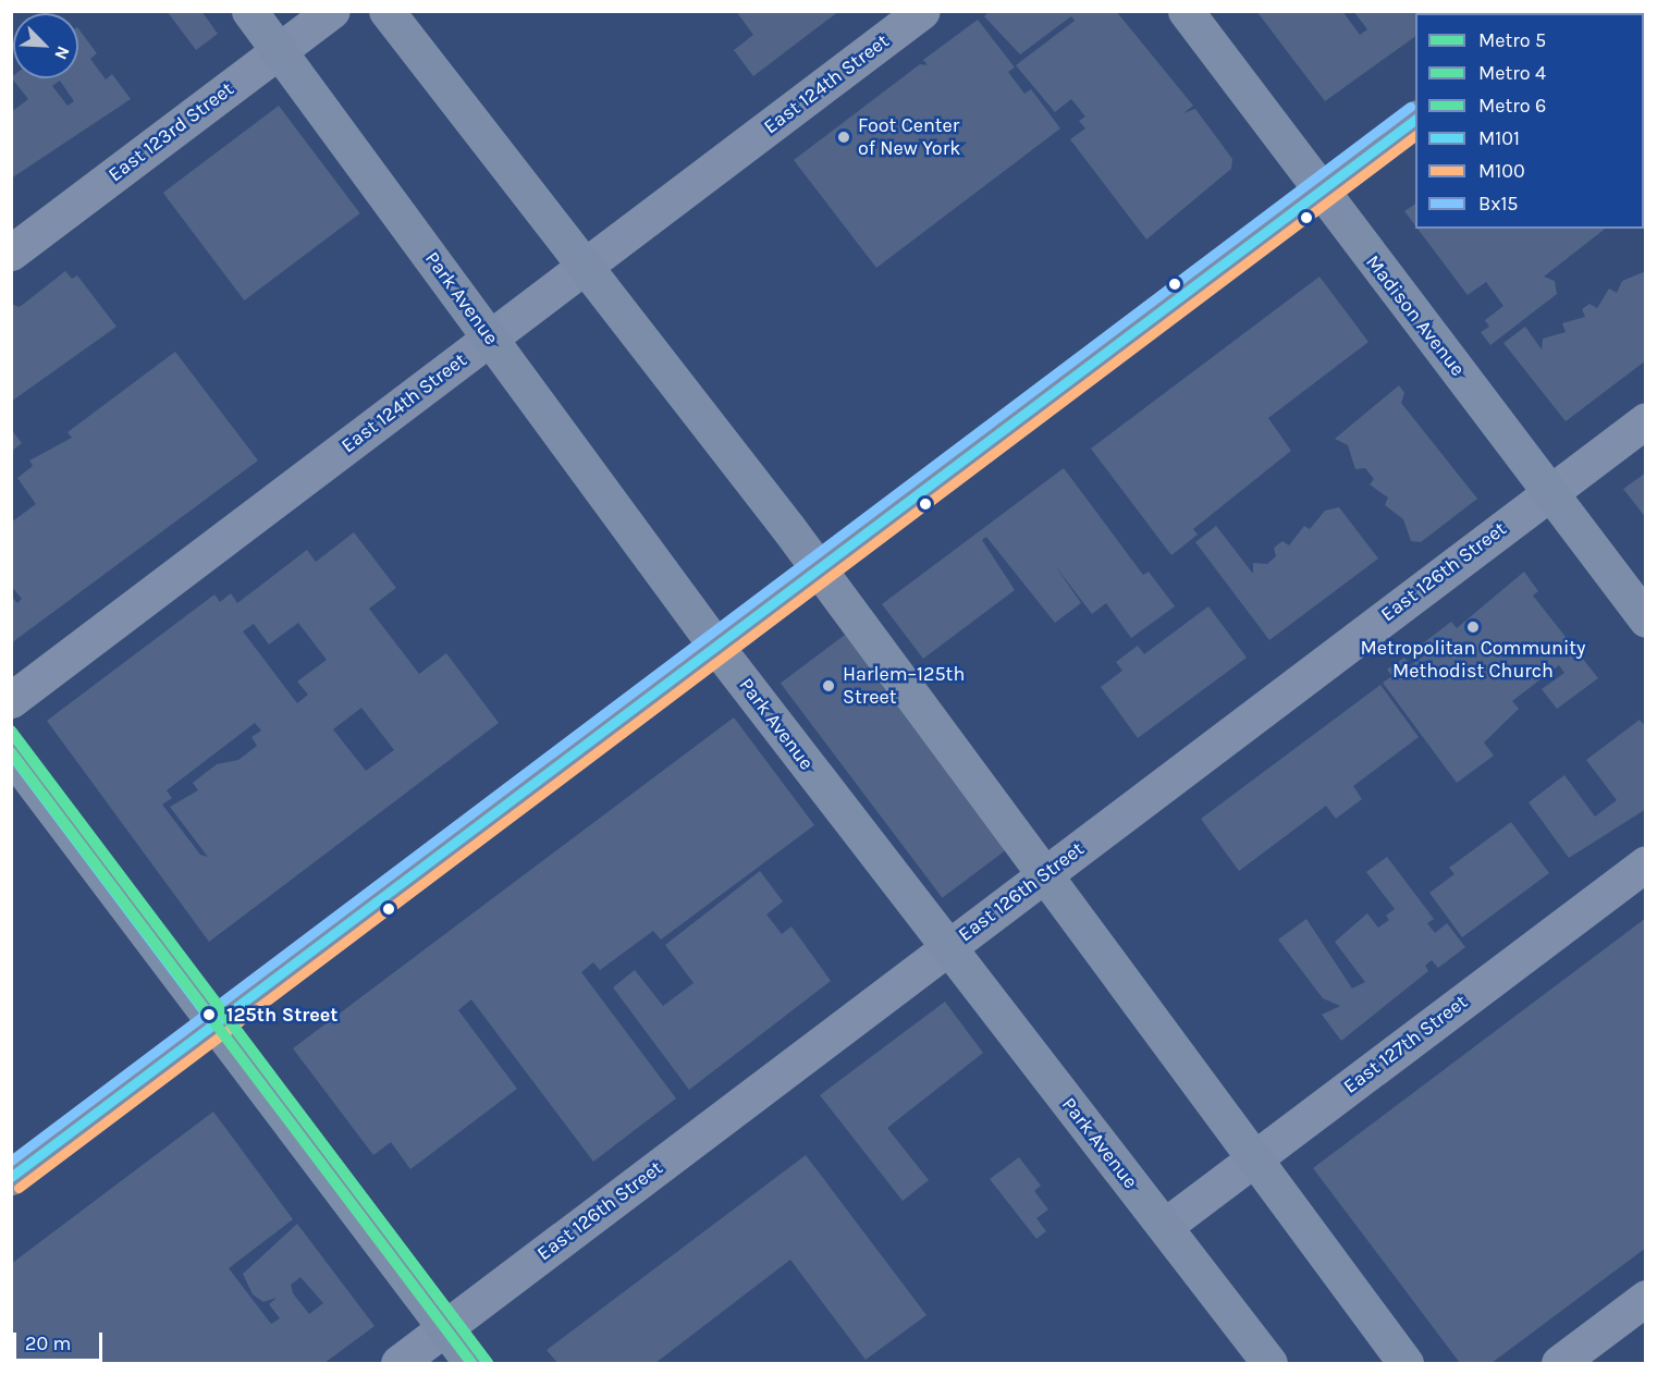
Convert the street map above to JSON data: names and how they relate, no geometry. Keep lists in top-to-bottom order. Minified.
{"streets":{"main road":["Park Avenue","Madison Avenue"],"street":["East 124th Street","East 123rd Street","East 126th Street","East 127th Street"]},"crossings":[["East 124th Street","Park Avenue"],["East 123rd Street","Park Avenue"],["Park Avenue","East 126th Street"],["Park Avenue","East 127th Street"],["Madison Avenue","East 126th Street"]],"places":["Foot Center of New York","Metropolitan Community Methodist Church","Harlem–125th Street","125th Street"],"lines":["transit line Bx15","transit line M101","transit line M100","metro line 5","metro line 6","metro line 4"],"legend":["Metro 5","Metro 4","Metro 6","M101","M100","Bx15"],"scale_bar":"20 m","north":"bottom right"}
